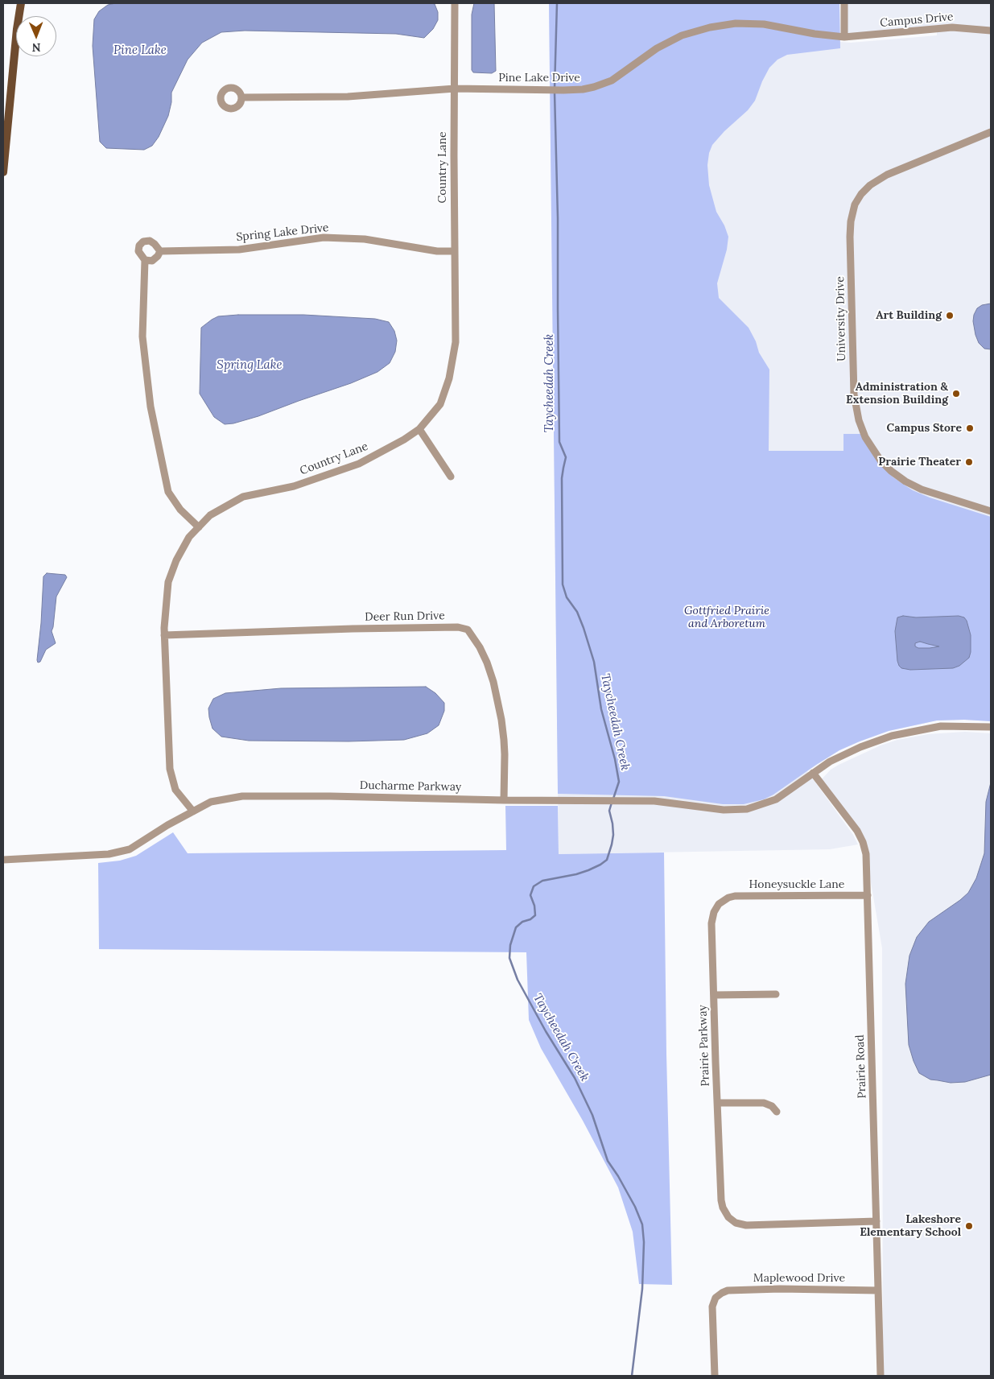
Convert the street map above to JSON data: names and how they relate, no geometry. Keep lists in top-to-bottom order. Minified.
{"streets":{"street":["Campus Drive","Pine Lake Drive","Country Lane","Spring Lake Drive","University Drive","Deer Run Drive","Ducharme Parkway","Honeysuckle Lane","Prairie Parkway","Prairie Road","Maplewood Drive"]},"crossings":[["Campus Drive","Pine Lake Drive"],["Pine Lake Drive","Country Lane"],["Country Lane","Spring Lake Drive"],["Country Lane","Deer Run Drive"],["Country Lane","Ducharme Parkway"],["Deer Run Drive","Ducharme Parkway"],["Ducharme Parkway","Prairie Road"],["Honeysuckle Lane","Prairie Parkway"],["Honeysuckle Lane","Prairie Road"],["Prairie Parkway","Prairie Road"],["Prairie Road","Maplewood Drive"]],"water":["Pine Lake","Spring Lake","Taycheedah Creek"],"parks":["Gottfried Prairie and Arboretum"],"places":["Art Building","Administration & Extension Building","Campus Store","Prairie Theater","Lakeshore Elementary School"],"north":"bottom"}
